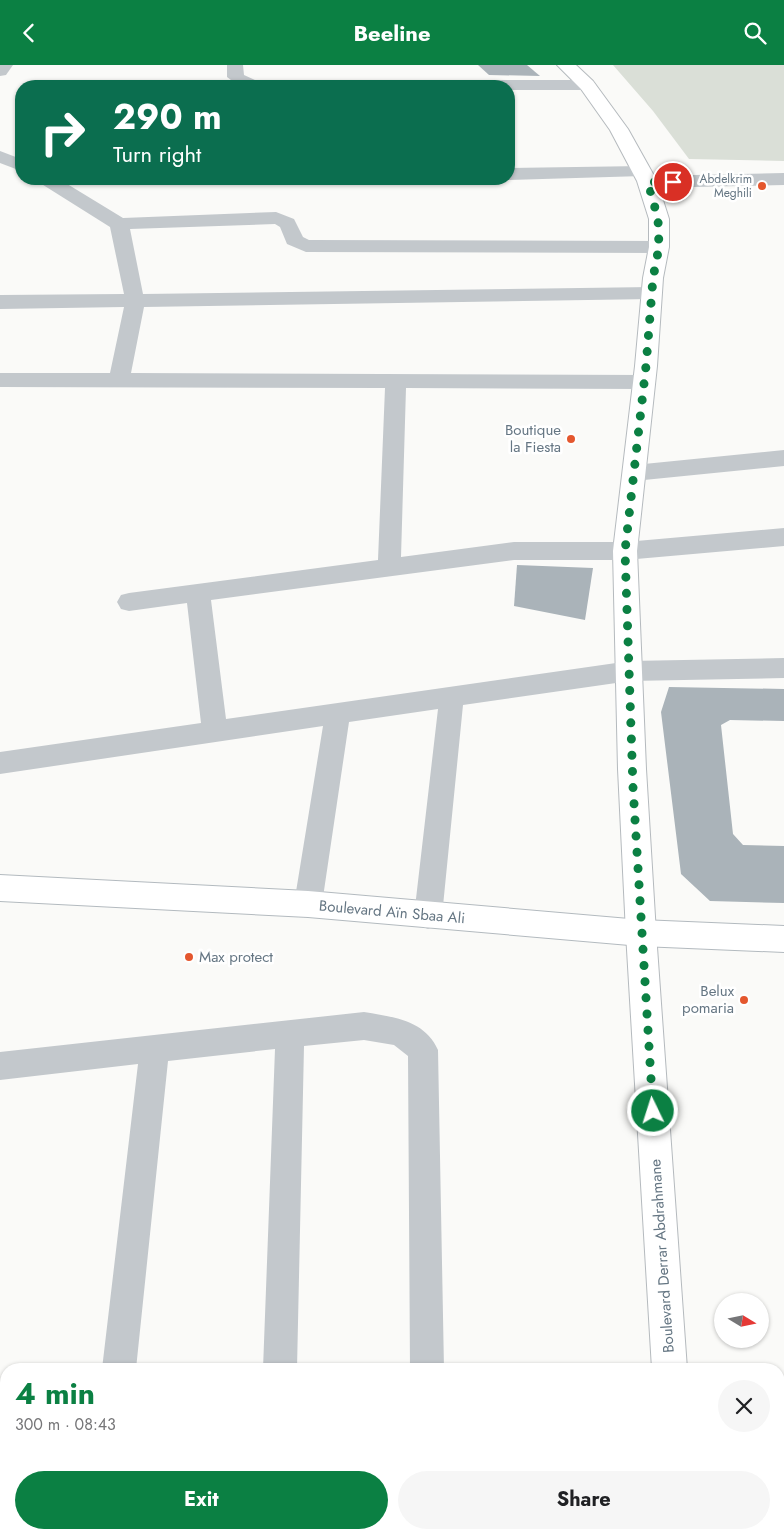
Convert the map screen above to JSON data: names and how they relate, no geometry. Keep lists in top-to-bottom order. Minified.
{"streets":{"main road":["Boulevard Aïn Sbaa Ali","Boulevard Derrar Abdrahmane"]},"crossings":[["Boulevard Aïn Sbaa Ali","Boulevard Derrar Abdrahmane"]],"places":["Abdelkrim Meghili","Boutique la Fiesta","Max protect","Belux pomaria"],"north":"right","page":{"header":"Beeline","turn":["290 m","Turn right"],"heading":["4 min","300 m · 08:43"],"buttons":["Exit","Share"]}}
